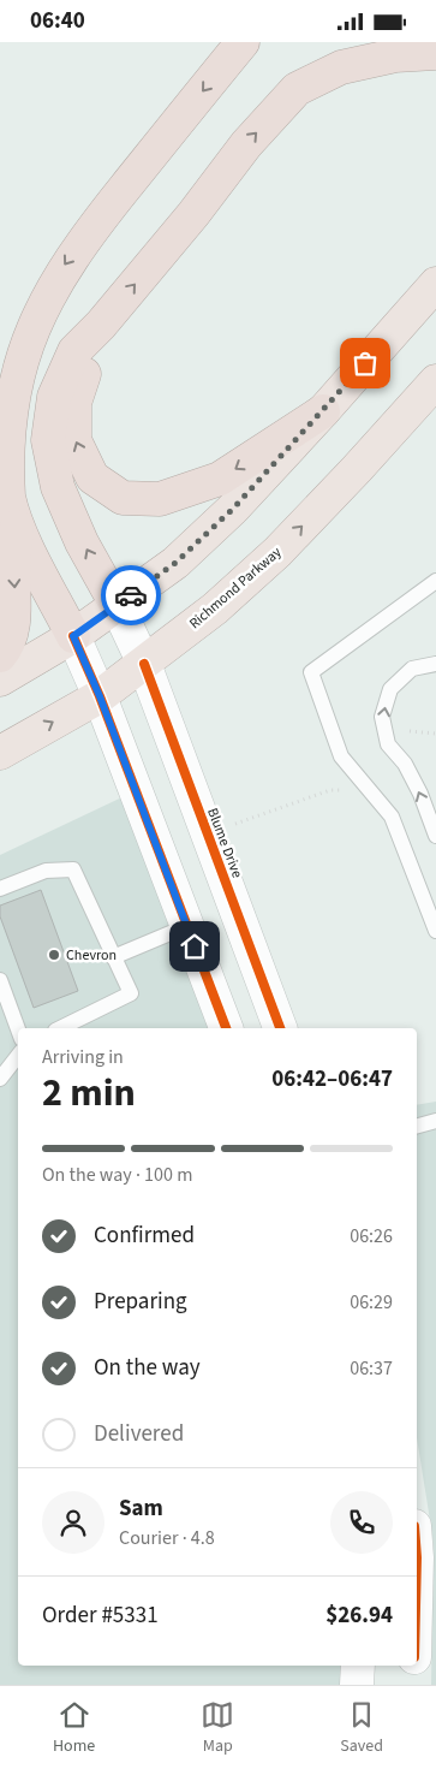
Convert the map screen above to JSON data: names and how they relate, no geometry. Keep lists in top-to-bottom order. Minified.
{"streets":{"highway":["Richmond Parkway"],"street":["Blume Drive"]},"crossings":[["Richmond Parkway","Blume Drive"]],"places":["Chevron"],"page":{"status":"06:40","heading":["2 min","Arriving in","06:42–06:47"],"panel":["Sam","Courier · 4.8","Order #5331","$26.94"],"bar":"On the way · 100 m","list":[["Confirmed","06:26"],["Preparing","06:29"],["On the way","06:37"],"Delivered"],"tabs":["Home","Map","Saved"]}}
